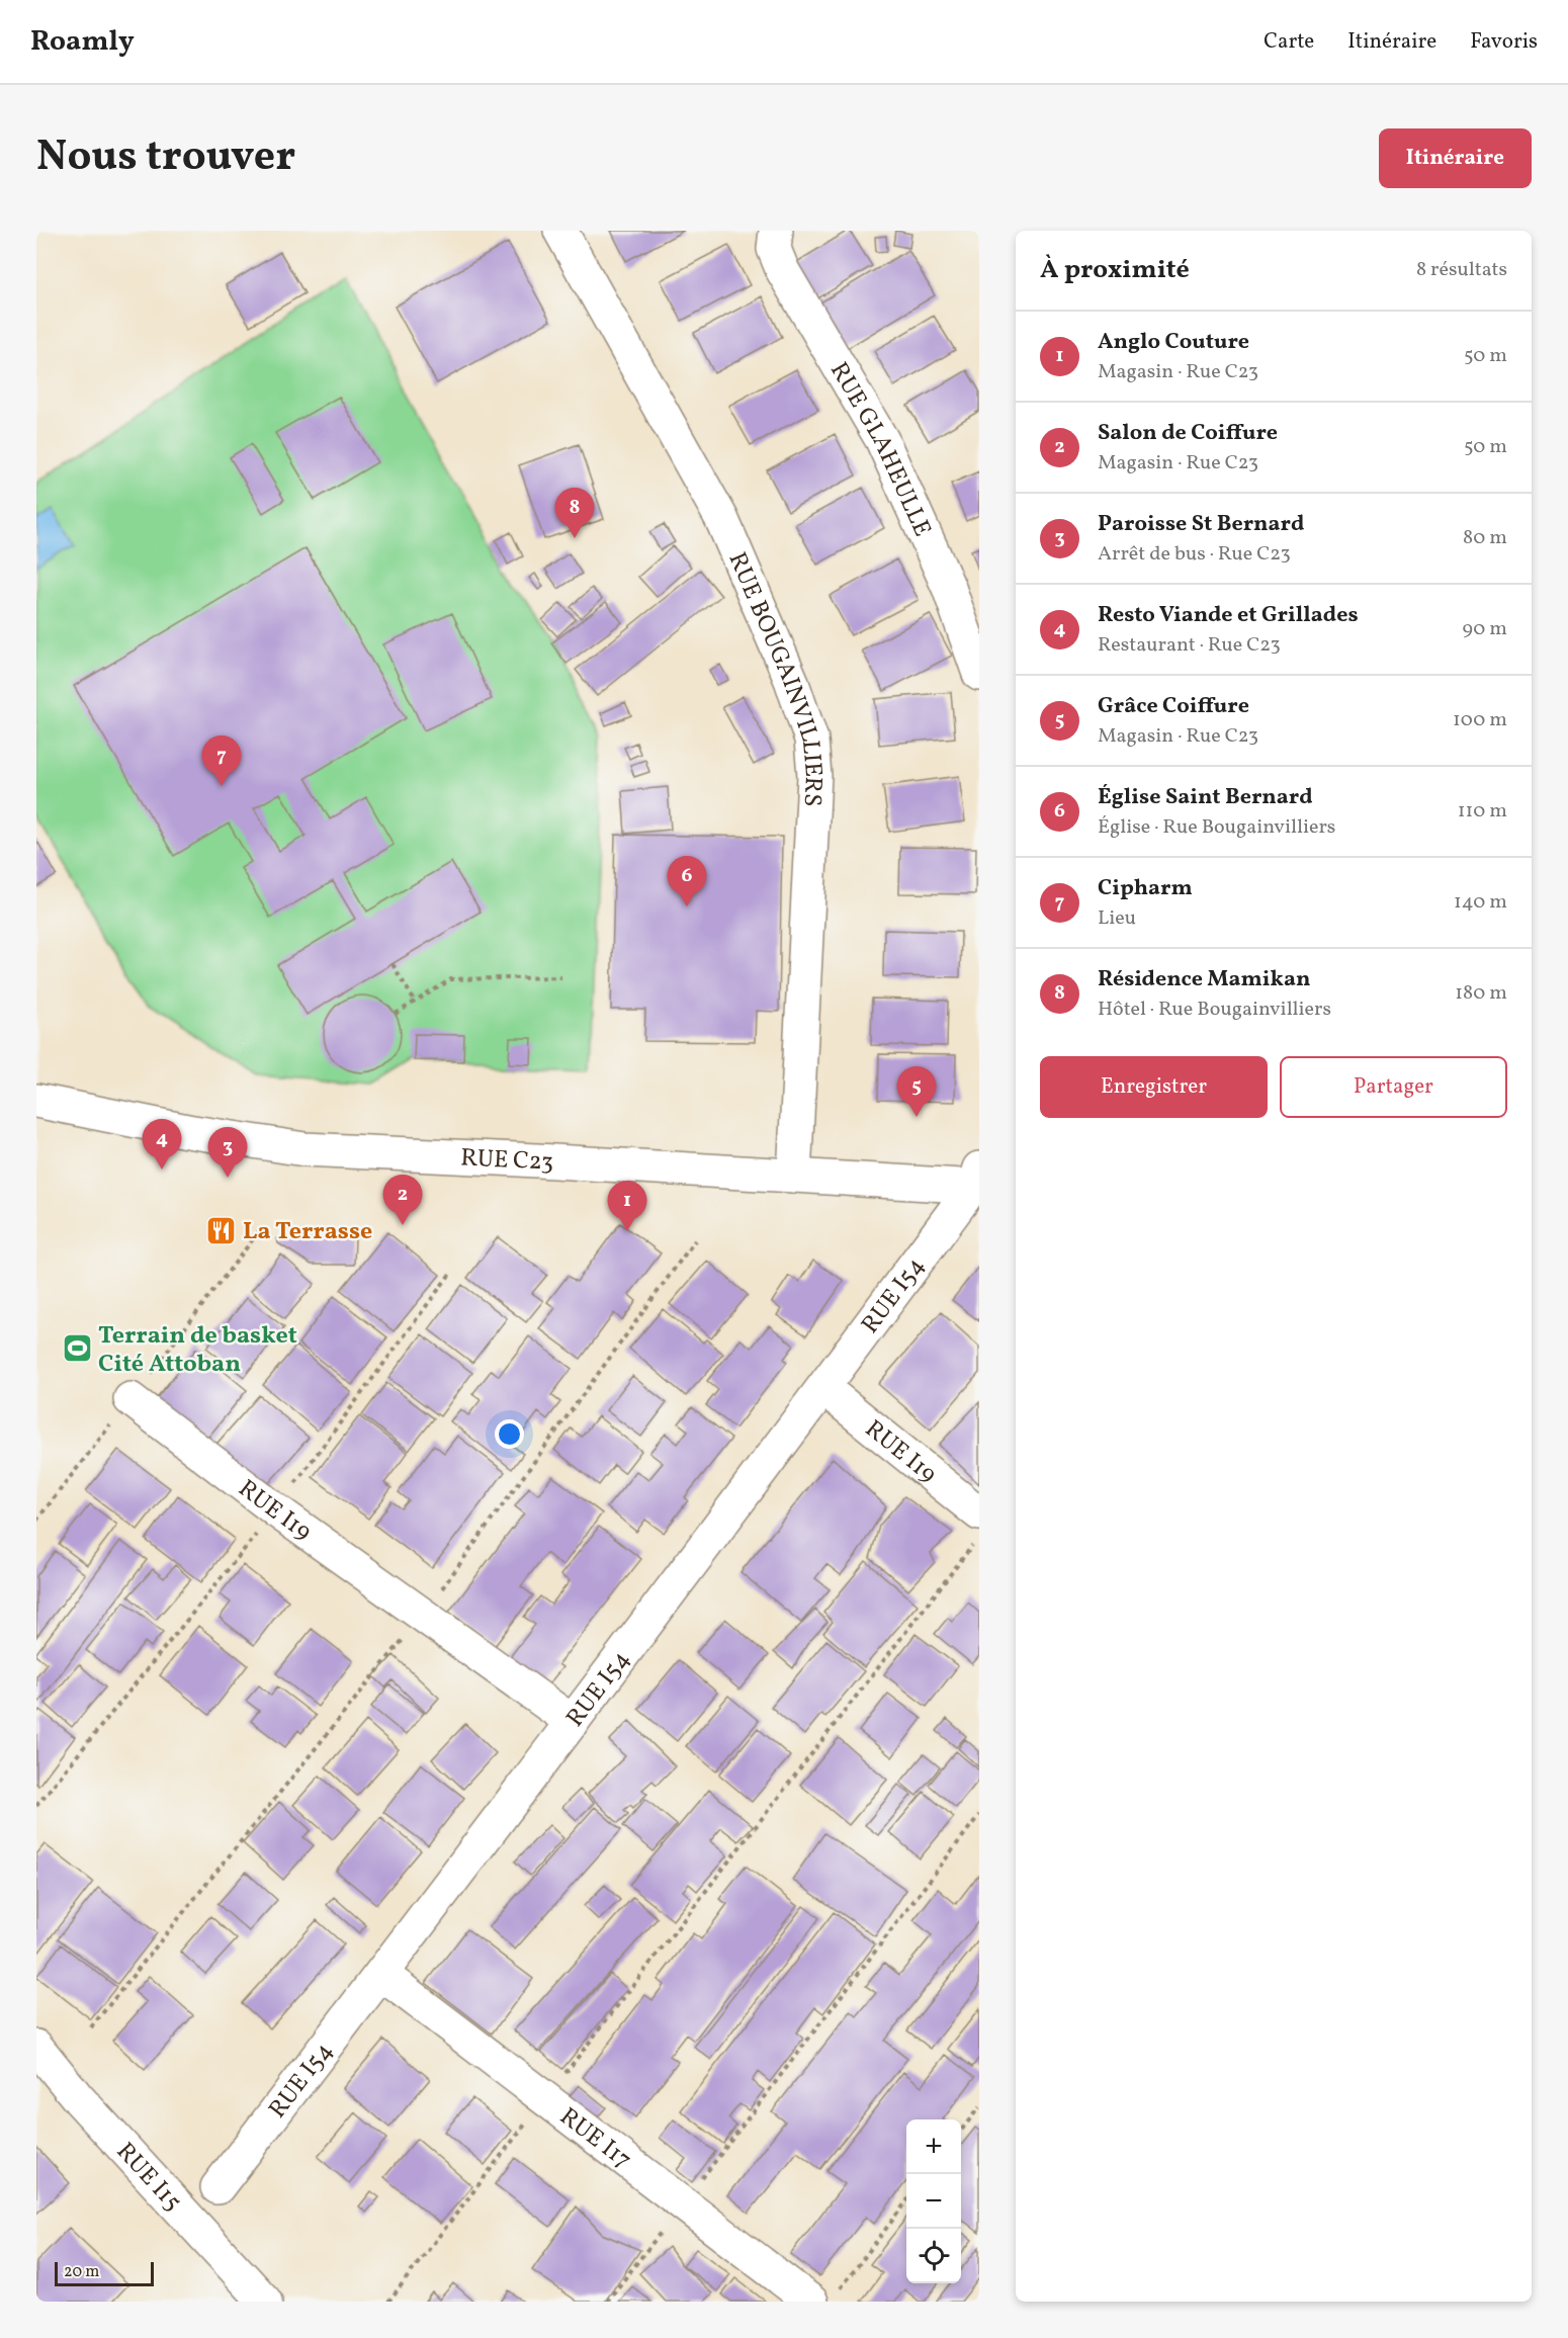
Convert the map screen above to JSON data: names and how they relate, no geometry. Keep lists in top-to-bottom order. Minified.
{"streets":{"street":["RUE GLAHEULLE","RUE BOUGAINVILLIERS","RUE C23","RUE I54","RUE I19","RUE I17","RUE I15"]},"crossings":[["RUE BOUGAINVILLIERS","RUE C23"],["RUE C23","RUE I54"],["RUE I54","RUE I19"],["RUE I54","RUE I17"]],"places":{"restaurant":["La Terrasse"],"sports":["Terrain de basket Cité Attoban"]},"scale_bar":"20 m","page":{"header":"Roamly","nav":["Carte","Itinéraire","Favoris"],"title":"Nous trouver","buttons":["Itinéraire",["Enregistrer","Partager"]],"heading":["À proximité","8 résultats"],"list":[{"mark":"1","name":"Anglo Couture","note":"Magasin · Rue C23","value":"50 m"},{"mark":"2","name":"Salon de Coiffure","note":"Magasin · Rue C23","value":"50 m"},{"mark":"3","name":"Paroisse St Bernard","note":"Arrêt de bus · Rue C23","value":"80 m"},{"mark":"4","name":"Resto Viande et Grillades","note":"Restaurant · Rue C23","value":"90 m"},{"mark":"5","name":"Grâce Coiffure","note":"Magasin · Rue C23","value":"100 m"},{"mark":"6","name":"Église Saint Bernard","note":"Église · Rue Bougainvilliers","value":"110 m"},{"mark":"7","name":"Cipharm","note":"Lieu","value":"140 m"},{"mark":"8","name":"Résidence Mamikan","note":"Hôtel · Rue Bougainvilliers","value":"180 m"}],"pins":["8","7","6","5","4","3","2","1"],"map_buttons":["+","−"],"scale":"20 m"}}
